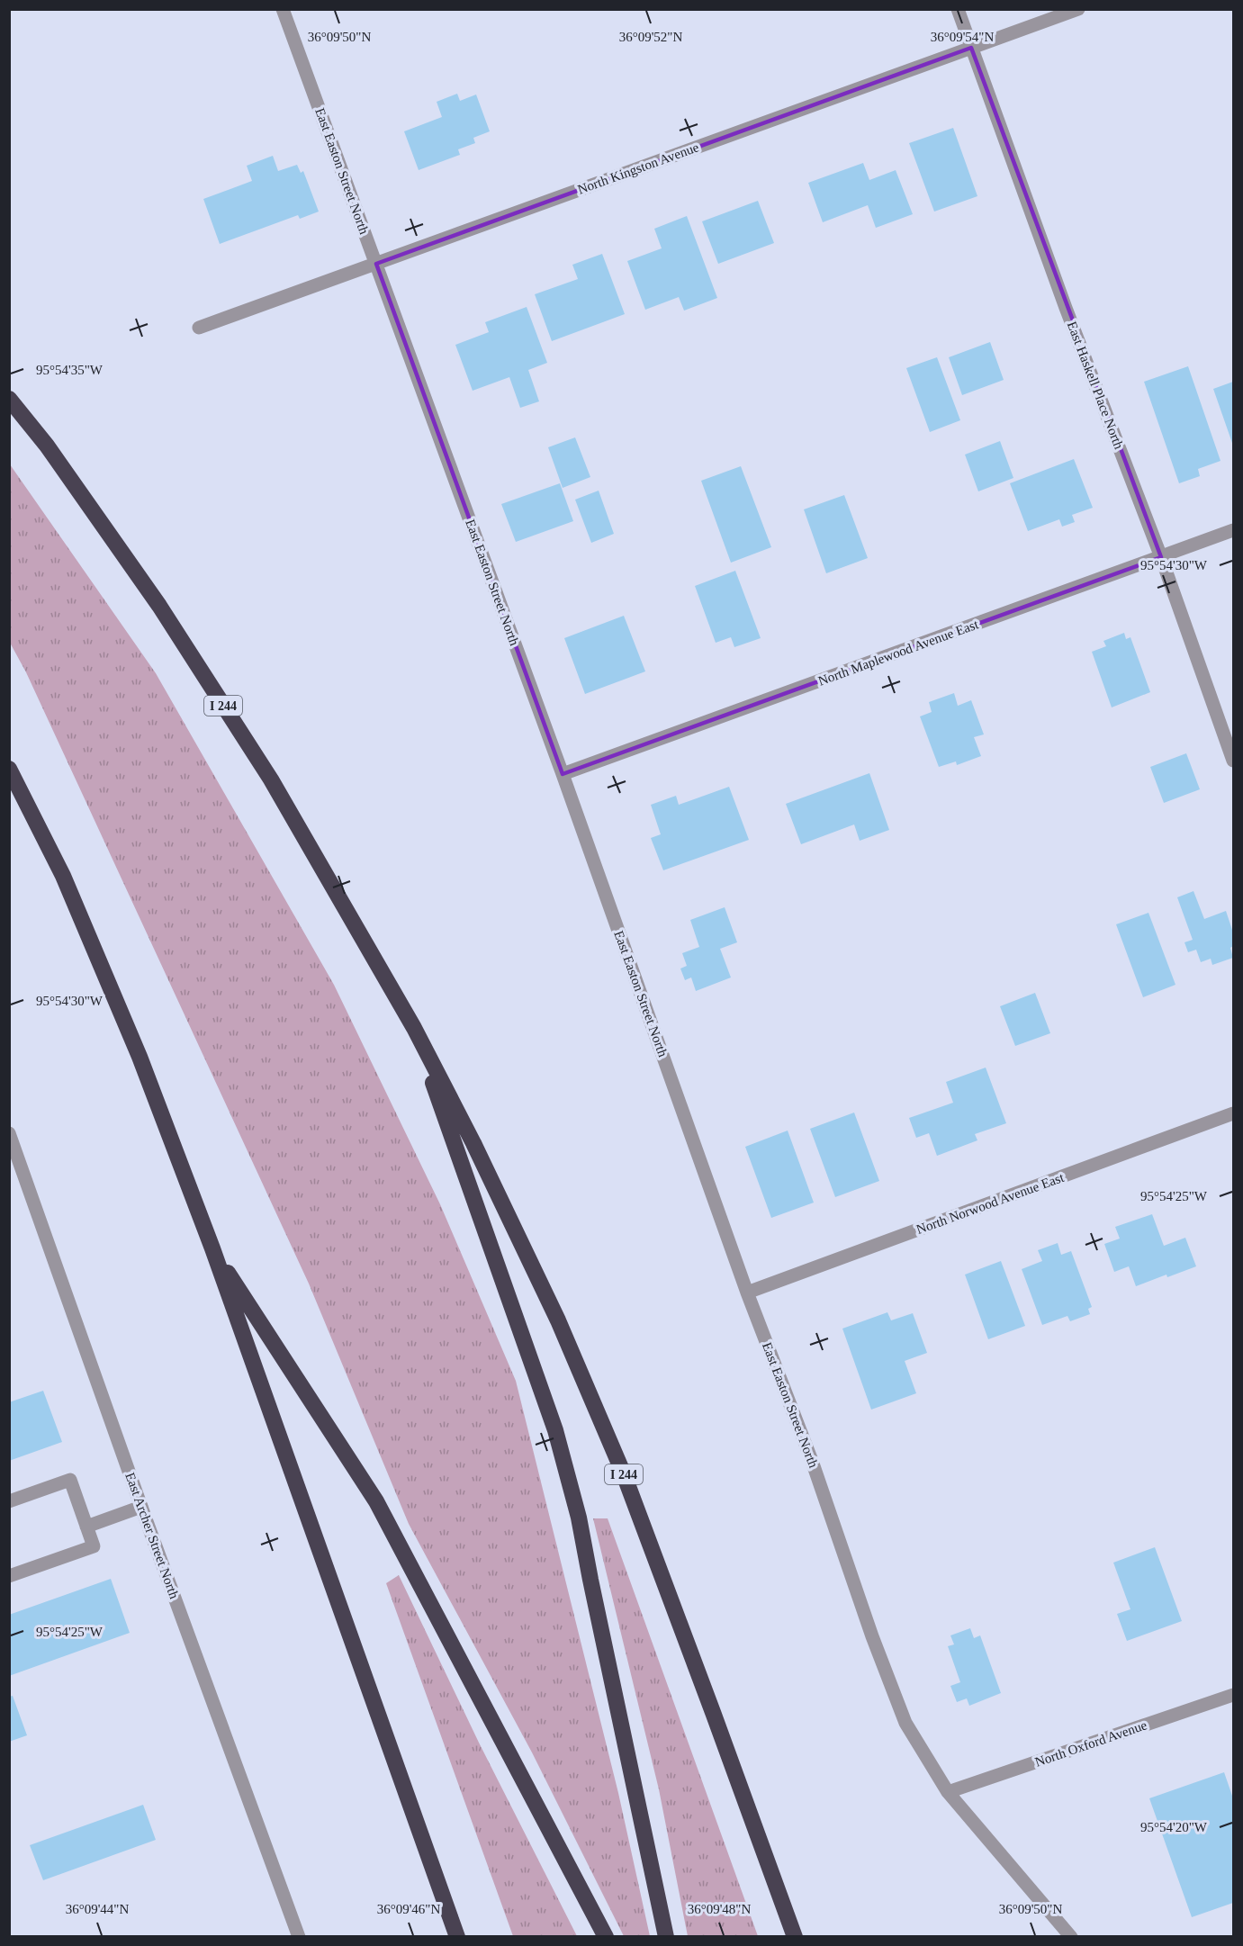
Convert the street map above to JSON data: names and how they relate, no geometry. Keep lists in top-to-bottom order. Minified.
{"streets":{"highway":["I 244"],"street":["North Kingston Avenue","East Easton Street North","East Haskell Place North","North Maplewood Avenue East","North Norwood Avenue East","East Archer Street North","North Oxford Avenue"]},"crossings":[["North Kingston Avenue","East Easton Street North"],["North Kingston Avenue","East Haskell Place North"],["East Easton Street North","North Maplewood Avenue East"],["East Easton Street North","North Norwood Avenue East"],["East Easton Street North","North Oxford Avenue"],["East Haskell Place North","North Maplewood Avenue East"]],"coordinates":["36°09'50\"N","36°09'52\"N","36°09'54\"N","95°54'35\"W","95°54'30\"W","95°54'25\"W","95°54'20\"W","36°09'44\"N","36°09'46\"N","36°09'48\"N"]}
